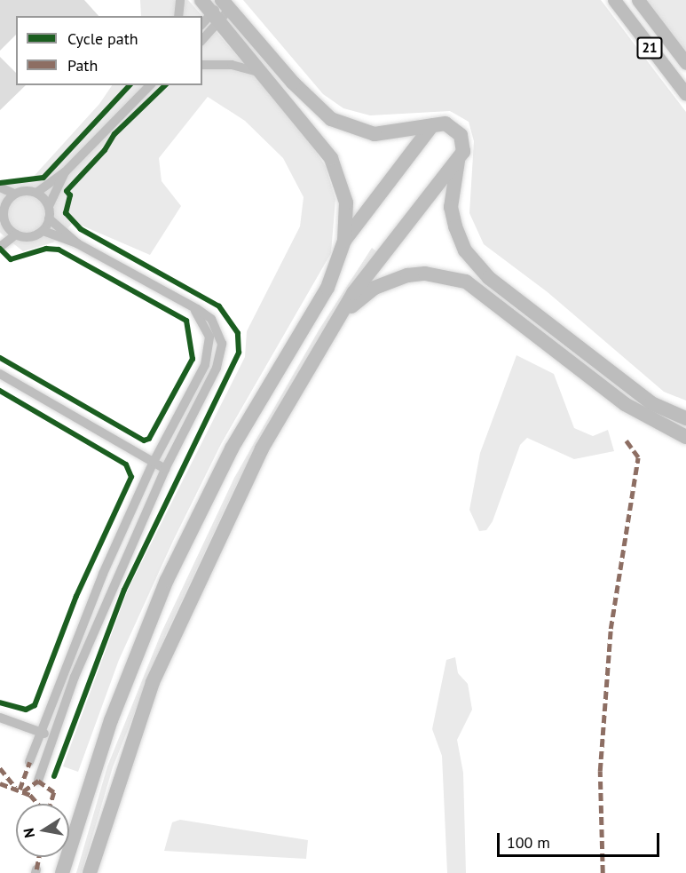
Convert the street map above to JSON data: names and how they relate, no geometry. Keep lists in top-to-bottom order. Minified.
{"streets":{"main road":["21"]},"legend":["Cycle path","Path"],"scale_bar":"100 m","north":"left"}
